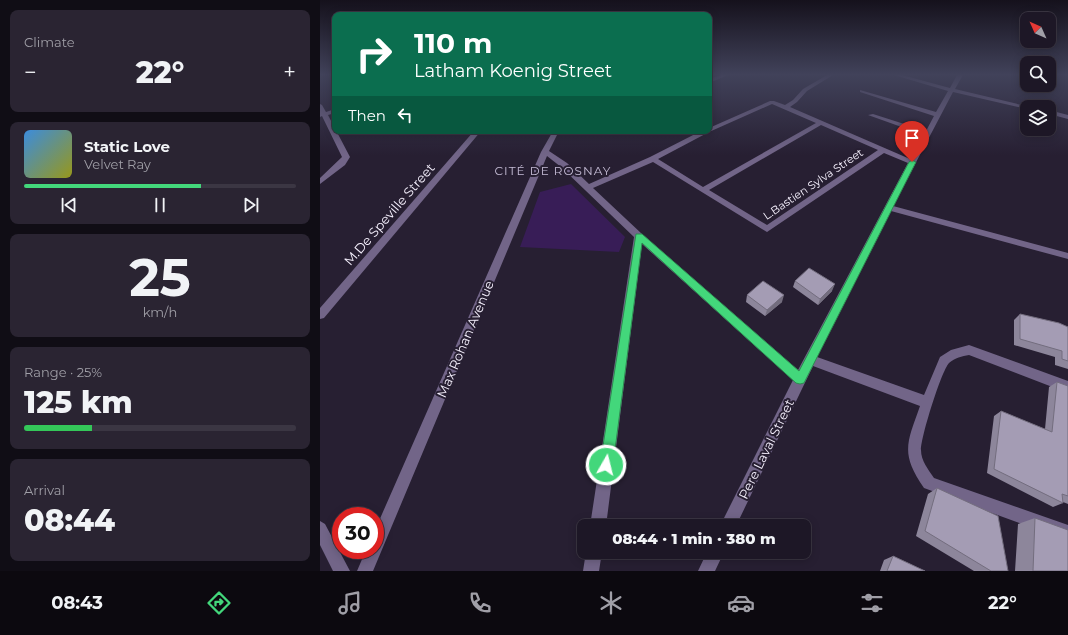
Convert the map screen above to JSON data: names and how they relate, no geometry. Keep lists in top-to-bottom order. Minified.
{"streets":{"street":["L.Bastien Sylva Street","M.De Speville Street","Max Rohan Avenue","Pere Laval Street"]},"districts":["CITÉ DE ROSNAY"],"north":"top left","page":{"tile":["Climate",["25","km/h"],["Range · 25%","125 km"],["Arrival","08:44"]],"turn":["110 m","Latham Koenig Street"],"heat":["−","22°","+"],"then":"Then","song":["Static Love","Velvet Ray"],"limit":"30","trip":"08:44 · 1 min · 380 m","tabs":["08:43","22°"]}}
